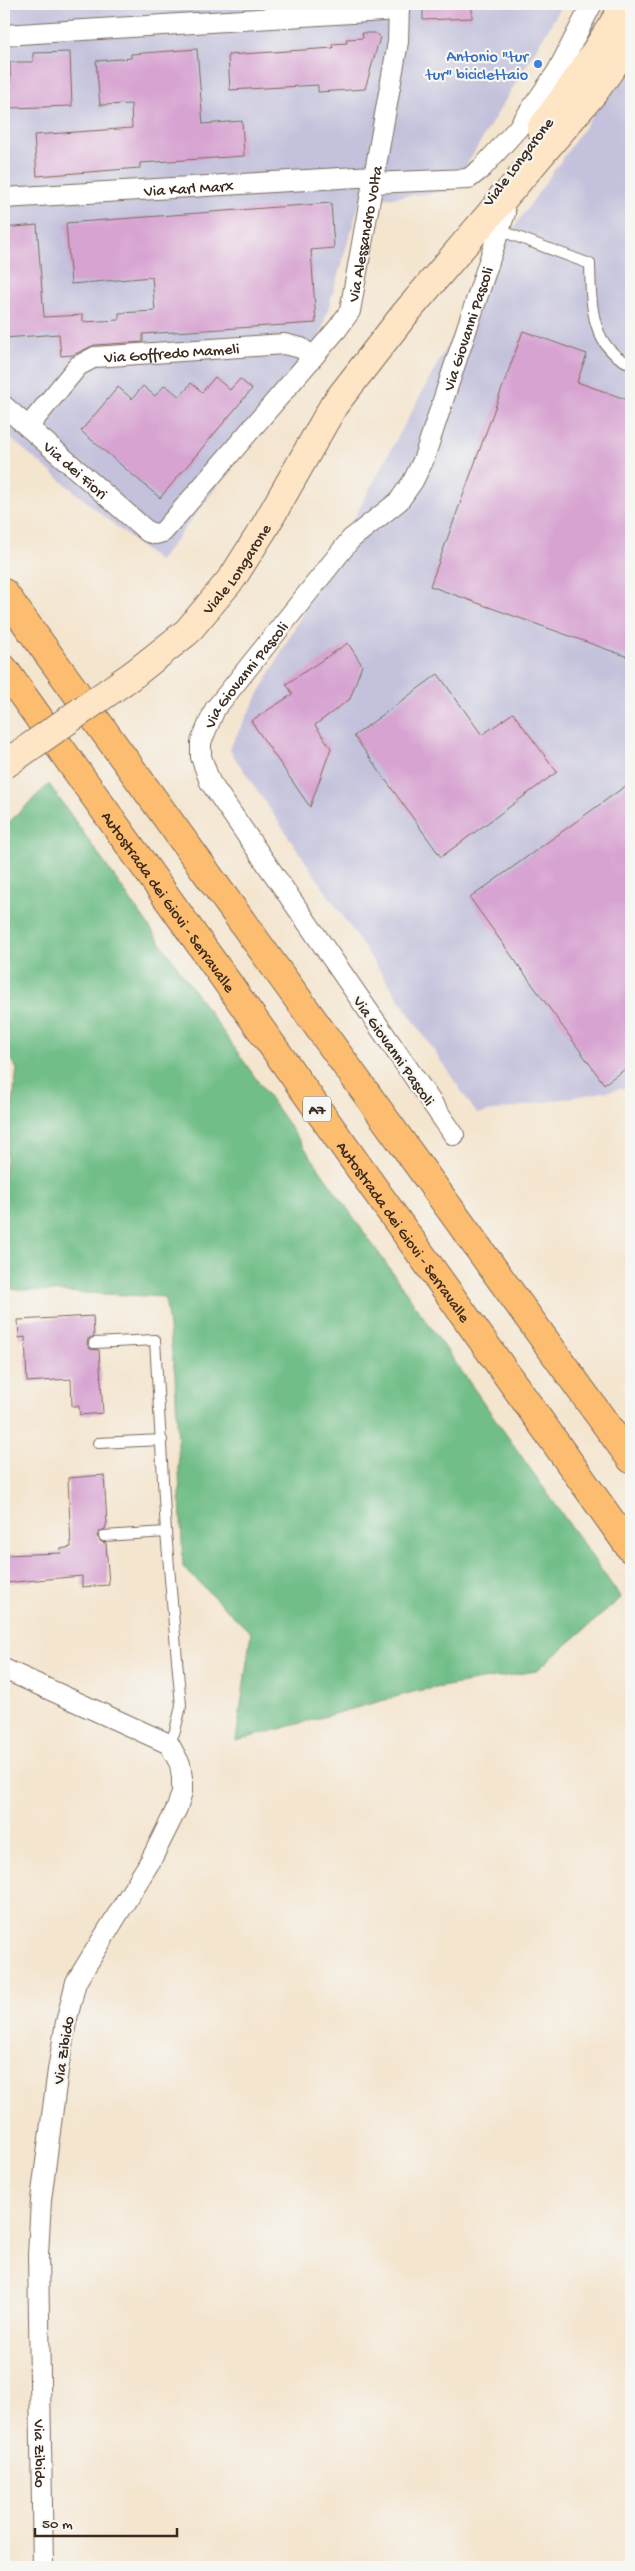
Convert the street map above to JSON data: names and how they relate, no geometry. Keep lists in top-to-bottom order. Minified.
{"streets":{"highway":["Autostrada dei Giovi - Serravalle","A7"],"main road":["Viale Longarone"],"street":["Via Karl Marx","Via Alessandro Volta","Via Giovanni Pascoli","Via Goffredo Mameli","Via dei Fiori","Via Zibido"]},"crossings":[["Viale Longarone","Via Giovanni Pascoli"],["Via Karl Marx","Via Alessandro Volta"],["Via Alessandro Volta","Via Goffredo Mameli"],["Via Alessandro Volta","Via dei Fiori"],["Via Goffredo Mameli","Via dei Fiori"]],"places":["Antonio \"tur tur\" biciclettaio"],"scale_bar":"50 m"}
